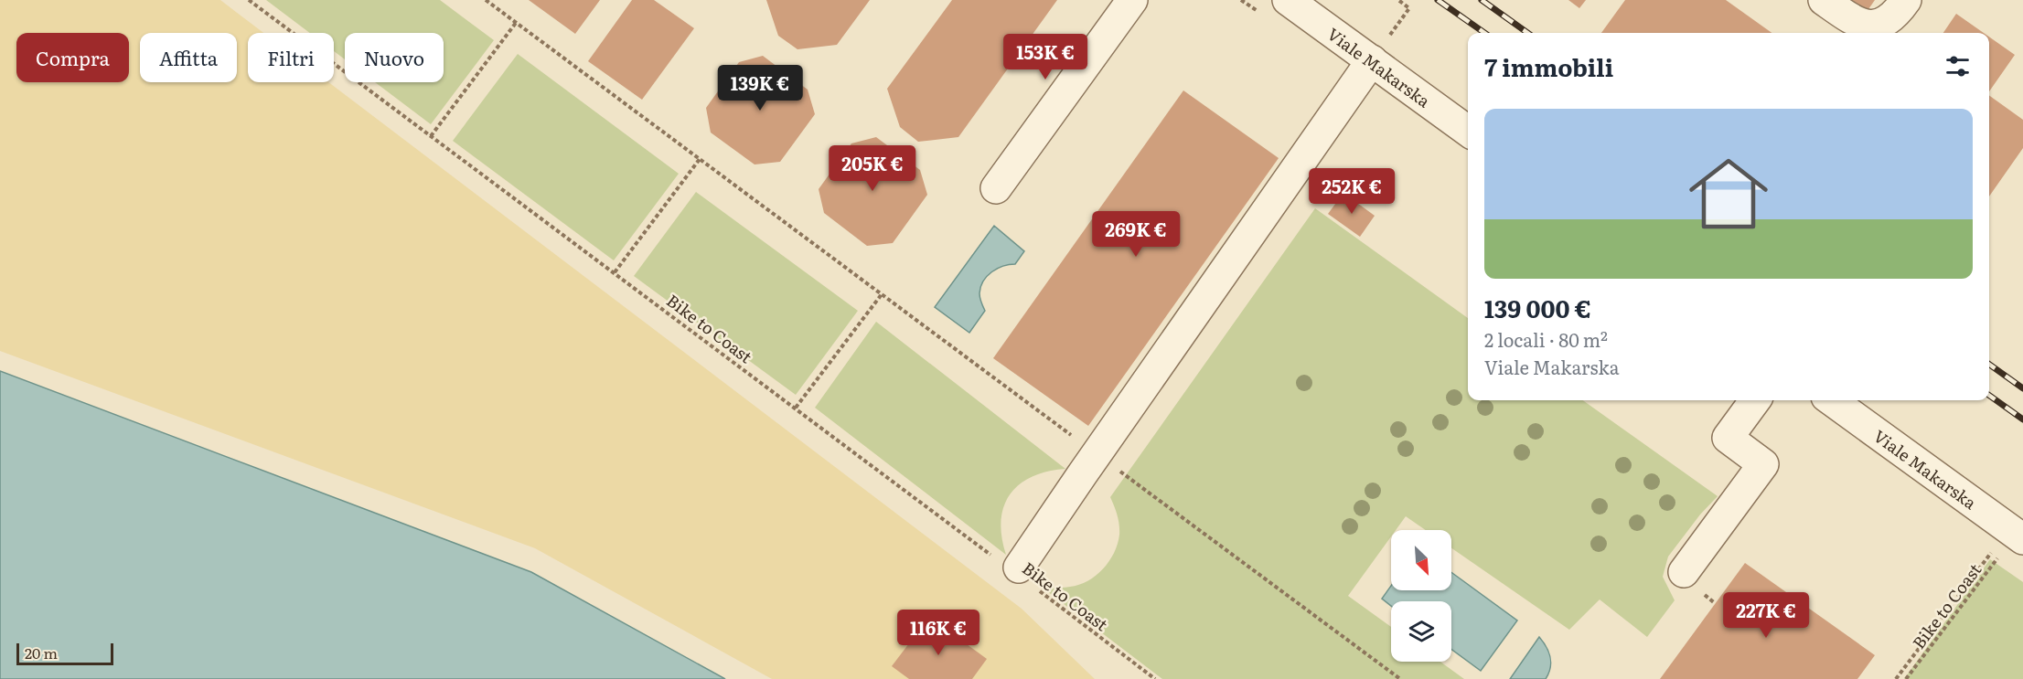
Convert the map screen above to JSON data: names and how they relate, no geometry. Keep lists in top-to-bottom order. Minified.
{"streets":{"street":["Viale Makarska"],"path":["Bike to Coast"]},"scale_bar":"20 m","north":"bottom right","page":{"chip":["Compra","Affitta","Filtri","Nuovo"],"heading":"7 immobili","price":["153K €","139K €","205K €","252K €","269K €","227K €","116K €"],"list":[{"name":"139 000 €","note":"2 locali · 80 m² · Viale Makarska"}],"scale":"20 m"}}
